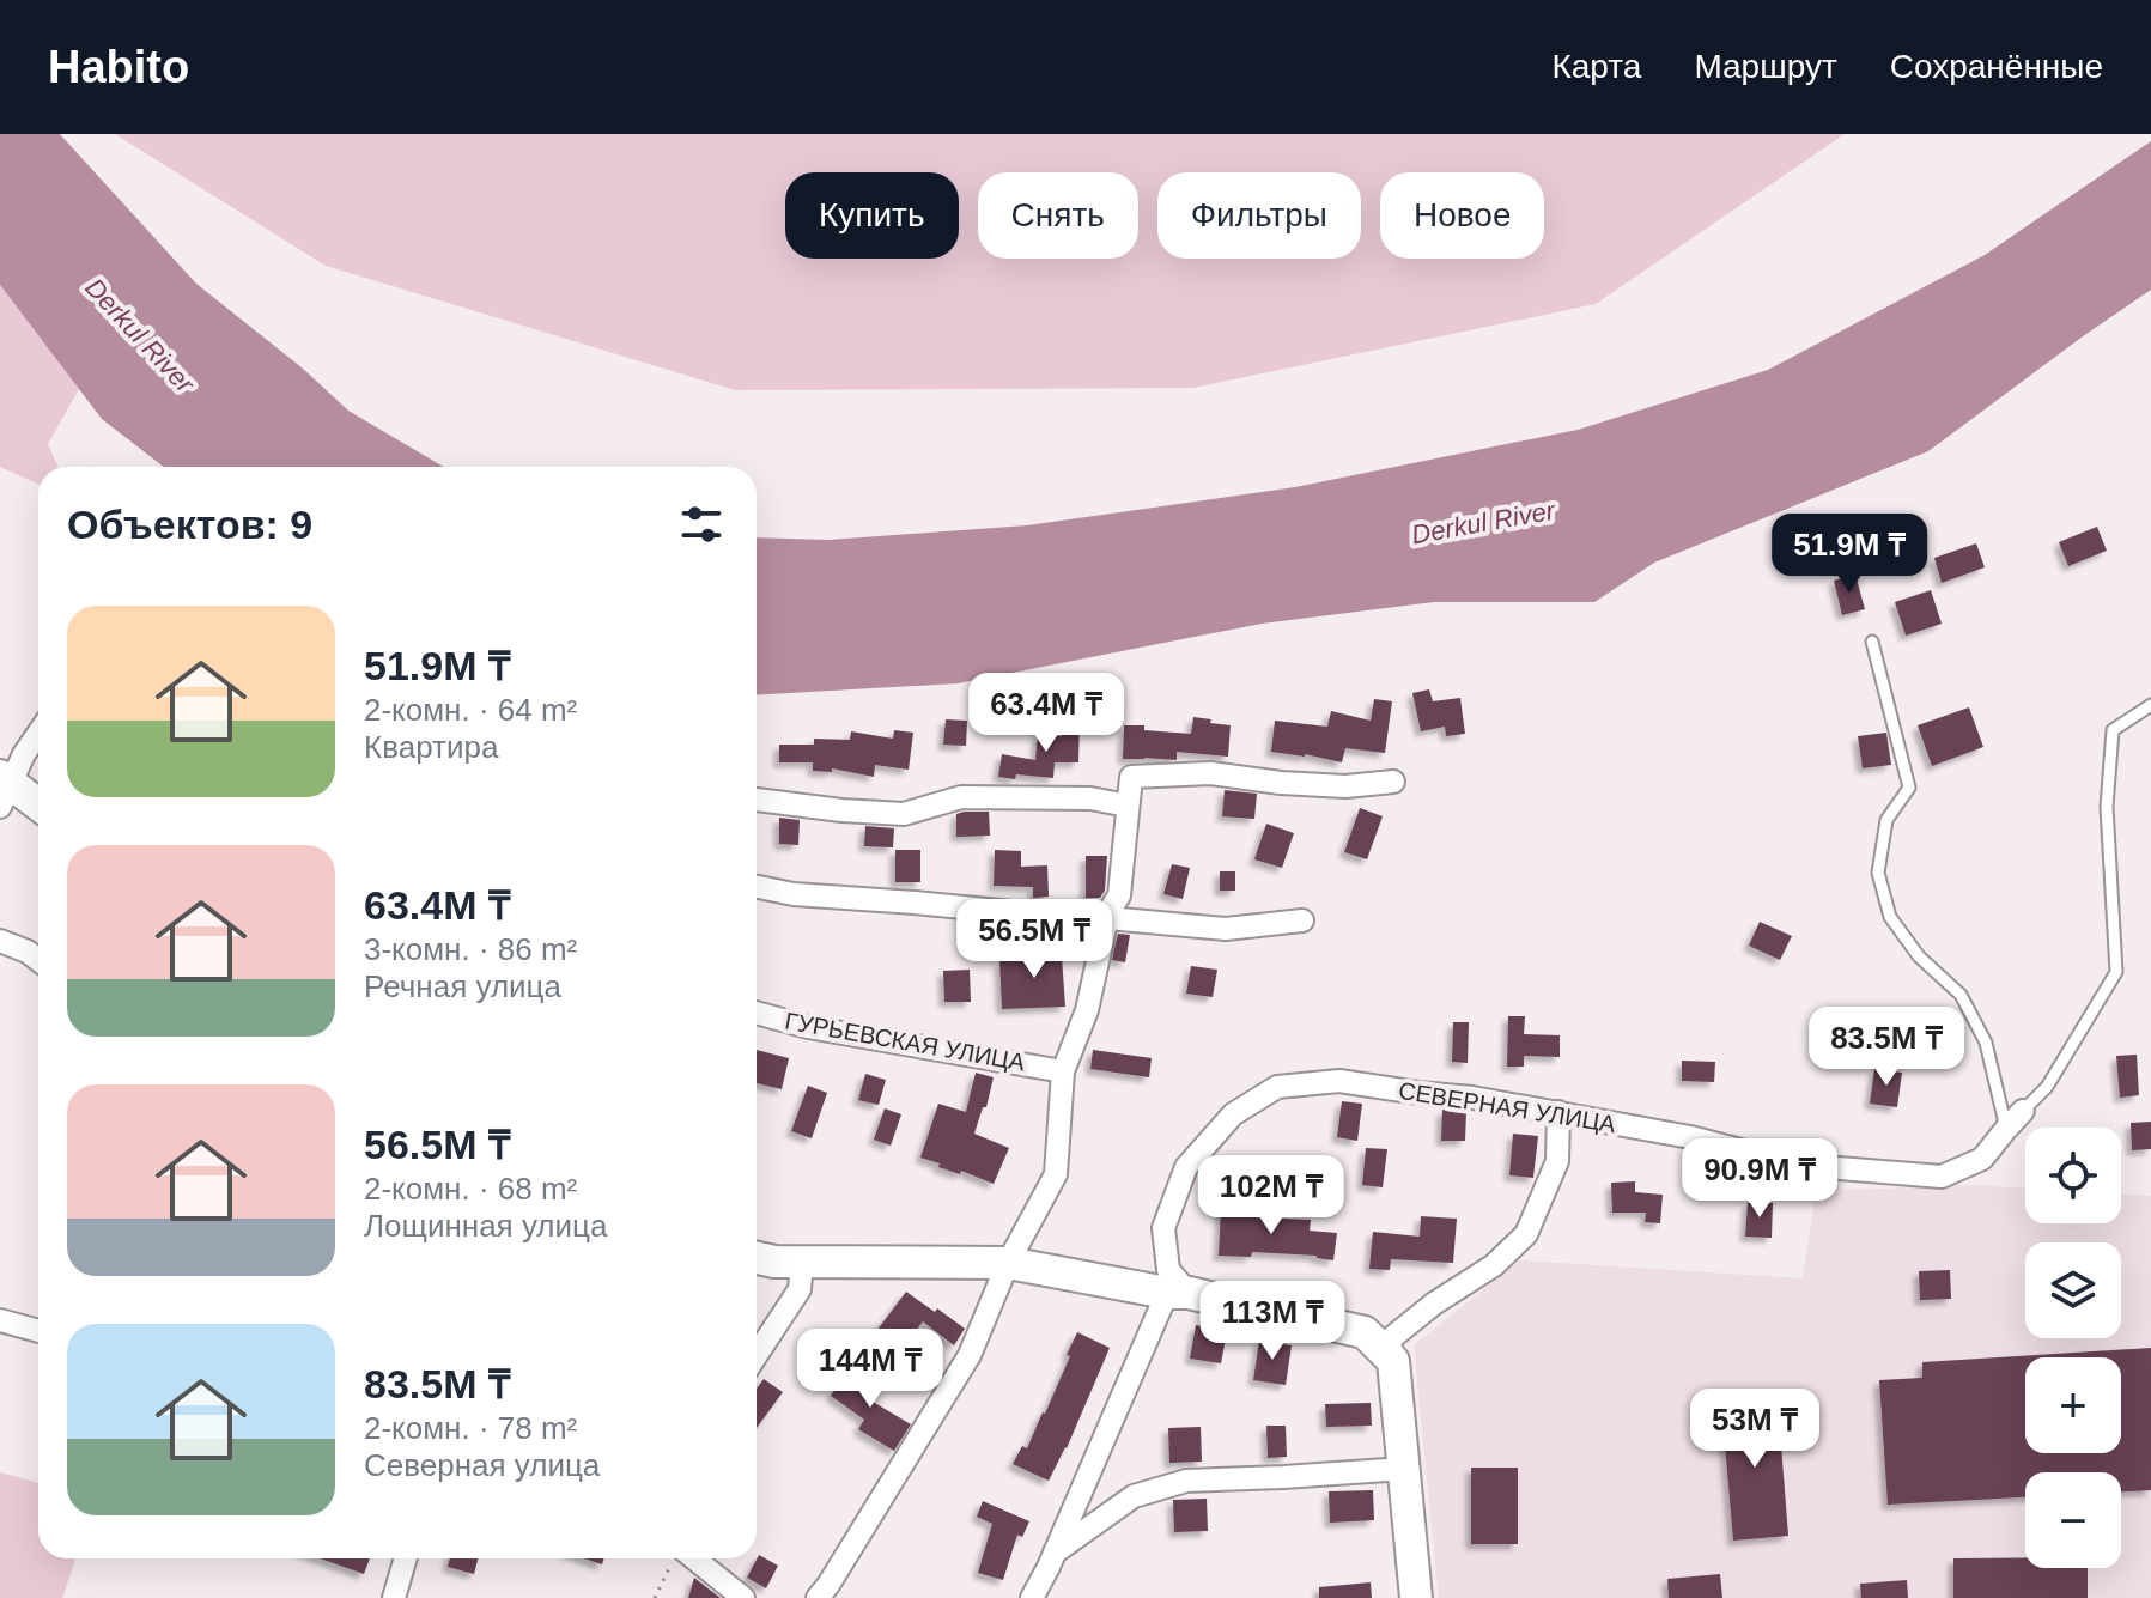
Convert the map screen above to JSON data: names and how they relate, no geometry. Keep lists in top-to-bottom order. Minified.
{"streets":{"street":["ГУРЬЕВСКАЯ УЛИЦА","СЕВЕРНАЯ УЛИЦА"]},"water":["Derkul River"],"page":{"header":"Habito","nav":["Карта","Маршрут","Сохранённые"],"chip":["Купить","Снять","Фильтры","Новое"],"heading":"Объектов: 9","price":["51.9M ₸","63.4M ₸","56.5M ₸","83.5M ₸","90.9M ₸","102M ₸","113M ₸","144M ₸","53M ₸"],"list":[{"name":"51.9M ₸","note":"2-комн. · 64 m² · Квартира"},{"name":"63.4M ₸","note":"3-комн. · 86 m² · Речная улица"},{"name":"56.5M ₸","note":"2-комн. · 68 m² · Лощинная улица"},{"name":"83.5M ₸","note":"2-комн. · 78 m² · Северная улица"}],"map_buttons":["+","−"]}}
